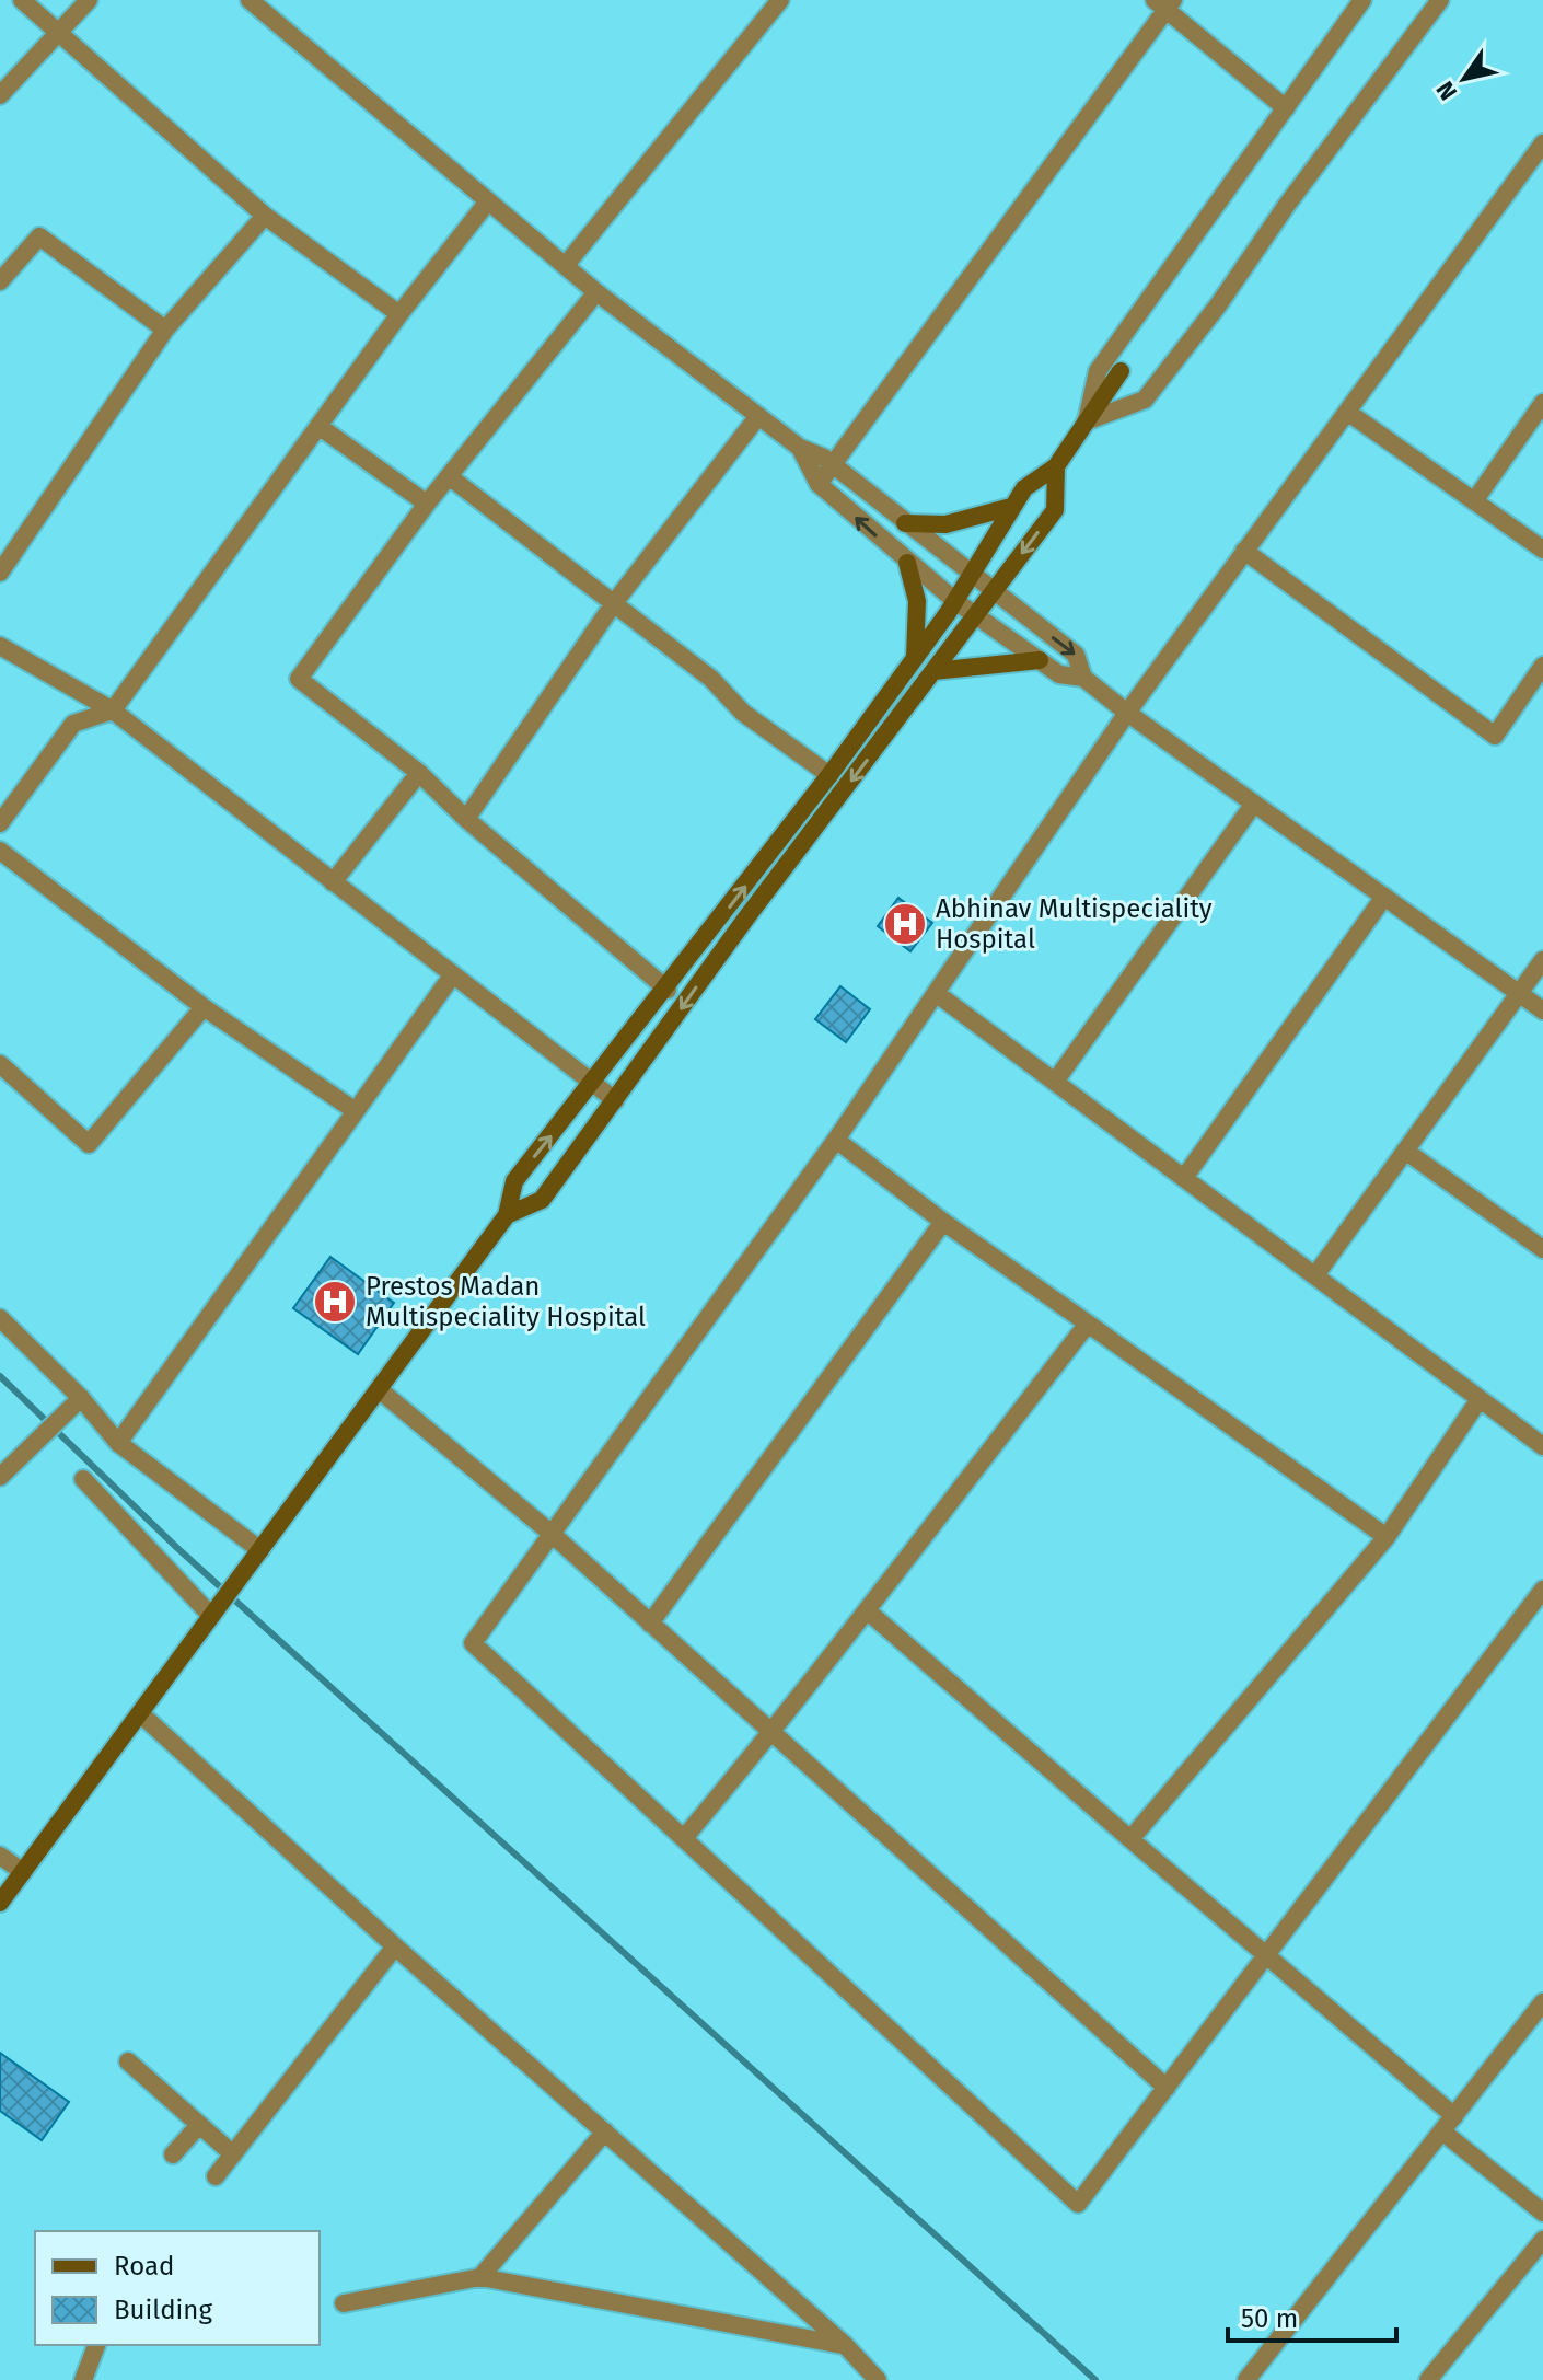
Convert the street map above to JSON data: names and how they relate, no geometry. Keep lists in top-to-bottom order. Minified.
{"places":{"hospital":["Abhinav Multispeciality Hospital","Prestos Madan Multispeciality Hospital"]},"legend":["Road","Building"],"scale_bar":"50 m","north":"bottom left"}
